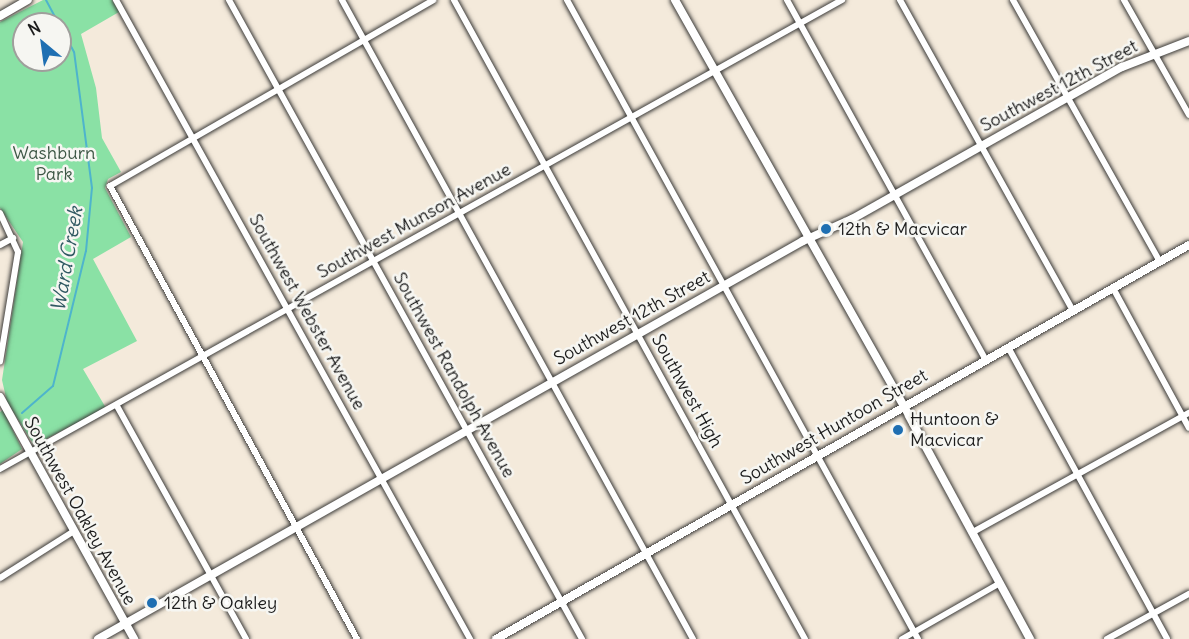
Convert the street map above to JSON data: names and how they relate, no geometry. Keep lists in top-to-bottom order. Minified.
{"streets":{"main road":["Southwest 12th Street","Southwest Huntoon Street"],"street":["Southwest Munson Avenue","Southwest Webster Avenue","Southwest Randolph Avenue","Southwest High","Southwest Oakley Avenue"]},"crossings":[["Southwest 12th Street","Southwest Webster Avenue"],["Southwest 12th Street","Southwest Randolph Avenue"],["Southwest 12th Street","Southwest High"],["Southwest 12th Street","Southwest Oakley Avenue"],["Southwest Munson Avenue","Southwest Webster Avenue"],["Southwest Munson Avenue","Southwest Randolph Avenue"],["Southwest Munson Avenue","Southwest High"],["Southwest Munson Avenue","Southwest Oakley Avenue"],["Southwest Randolph Avenue","Southwest Huntoon Street"],["Southwest High","Southwest Huntoon Street"]],"water":["Ward Creek"],"parks":["Washburn Park"],"places":["12th & Macvicar","Huntoon & Macvicar","12th & Oakley"],"north":"top left"}
